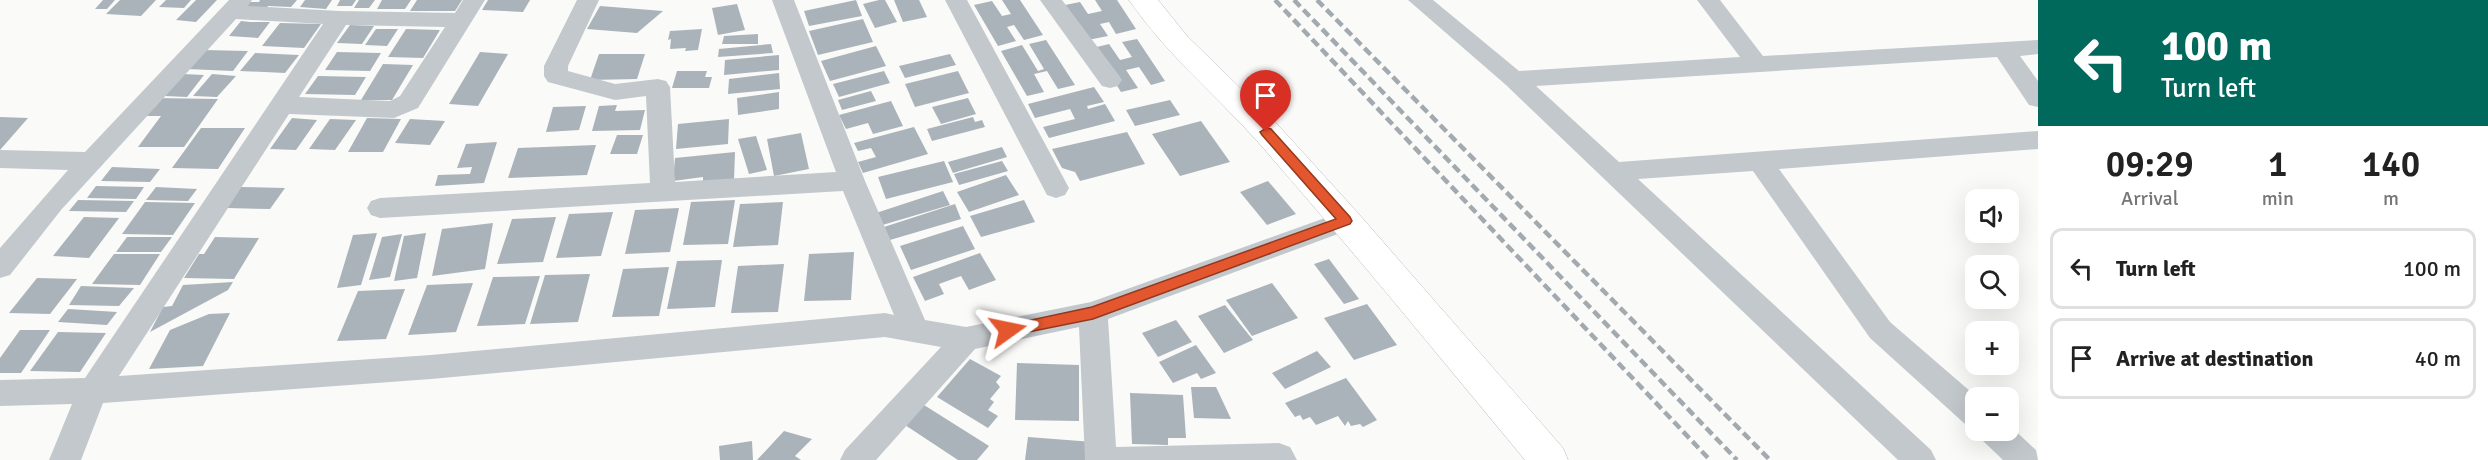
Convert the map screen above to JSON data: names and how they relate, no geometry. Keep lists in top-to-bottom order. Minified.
{"page":{"turn":["100 m","Turn left"],"eta":["09:29","Arrival","1","min","140","m"],"map_buttons":["+","−"],"list":[{"name":"Turn left","value":"100 m"},{"name":"Arrive at destination","value":"40 m"}]}}
